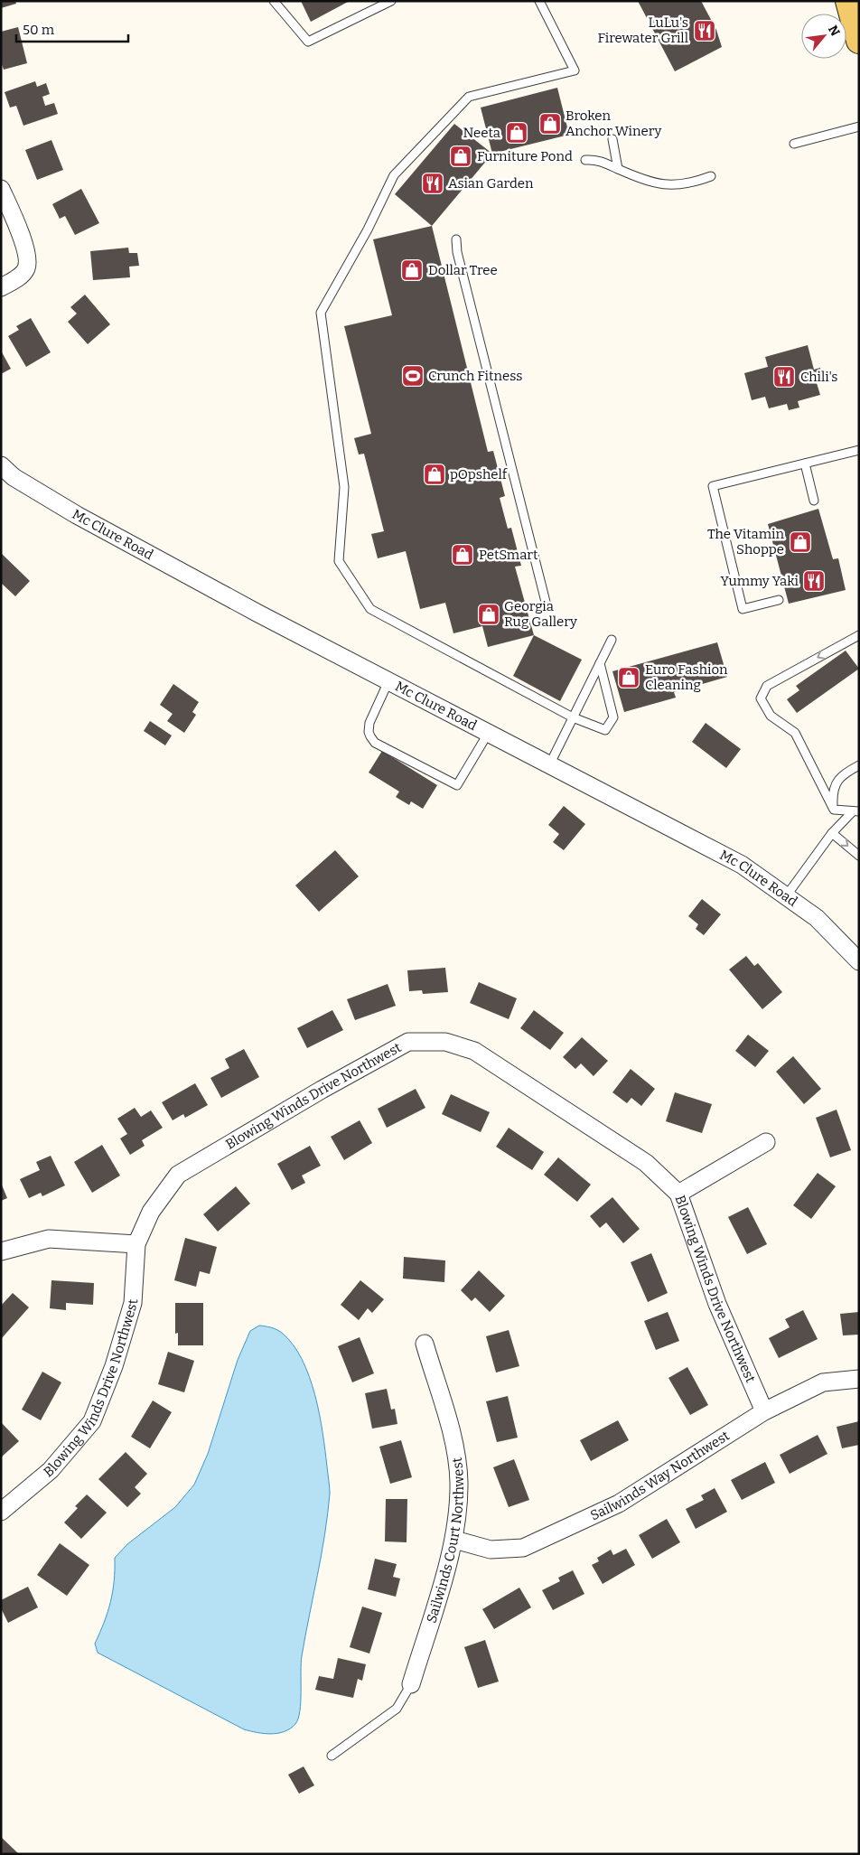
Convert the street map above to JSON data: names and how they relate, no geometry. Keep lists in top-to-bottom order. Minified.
{"streets":{"street":["Mc Clure Road","Blowing Winds Drive Northwest","Sailwinds Way Northwest","Sailwinds Court Northwest"]},"crossings":[["Blowing Winds Drive Northwest","Sailwinds Way Northwest"],["Sailwinds Way Northwest","Sailwinds Court Northwest"]],"places":{"restaurant":["LuLu's Firewater Grill","Asian Garden","Chili's","Yummy Yaki"],"shop":["Broken Anchor Winery","Neeta","Furniture Pond","Dollar Tree","pOpshelf","The Vitamin Shoppe","PetSmart","Georgia Rug Gallery","Euro Fashion Cleaning"],"sports":["Crunch Fitness"]},"scale_bar":"50 m","north":"top right"}
